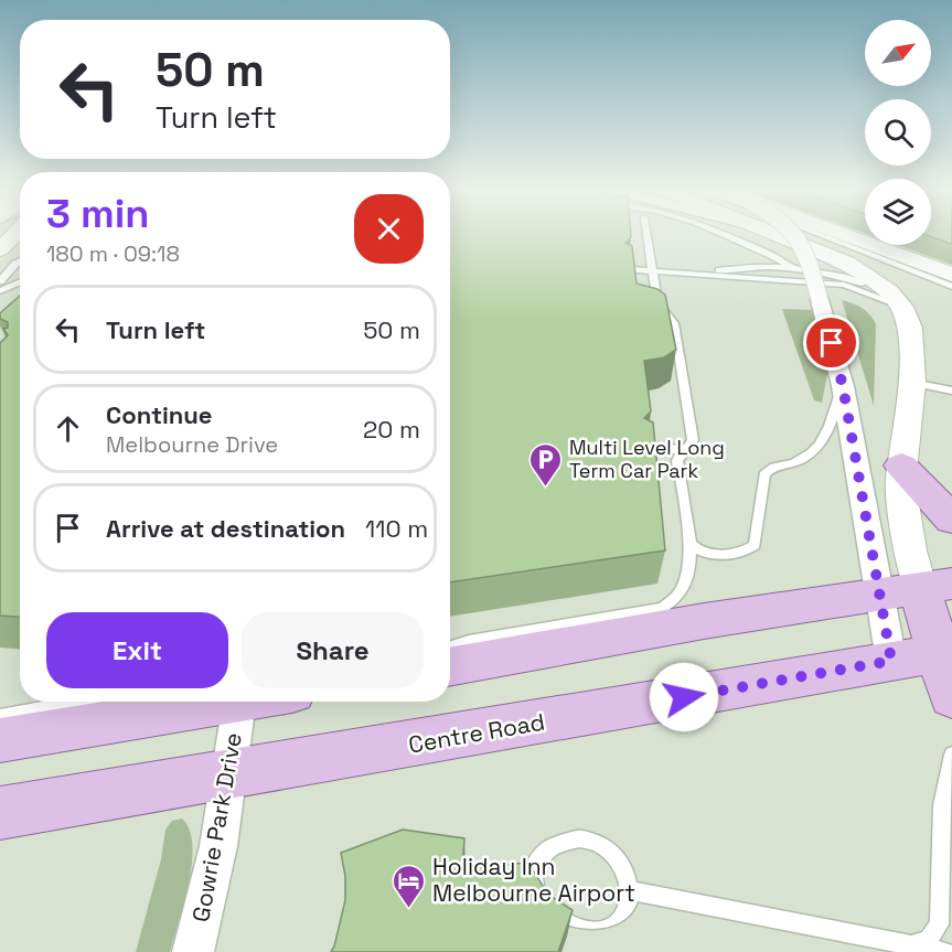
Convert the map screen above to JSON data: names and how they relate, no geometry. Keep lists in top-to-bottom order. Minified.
{"streets":{"main road":["Centre Road"],"street":["Gowrie Park Drive"]},"crossings":[["Centre Road","Gowrie Park Drive"]],"places":{"parking":["Multi Level Long Term Car Park"],"hotel":["Holiday Inn Melbourne Airport"]},"north":"top right","page":{"turn":["50 m","Turn left"],"heading":["3 min","180 m · 09:18"],"list":[{"name":"Turn left","value":"50 m"},{"name":"Continue","note":"Melbourne Drive","value":"20 m"},{"name":"Arrive at destination","value":"110 m"}],"buttons":["Exit","Share"]}}
